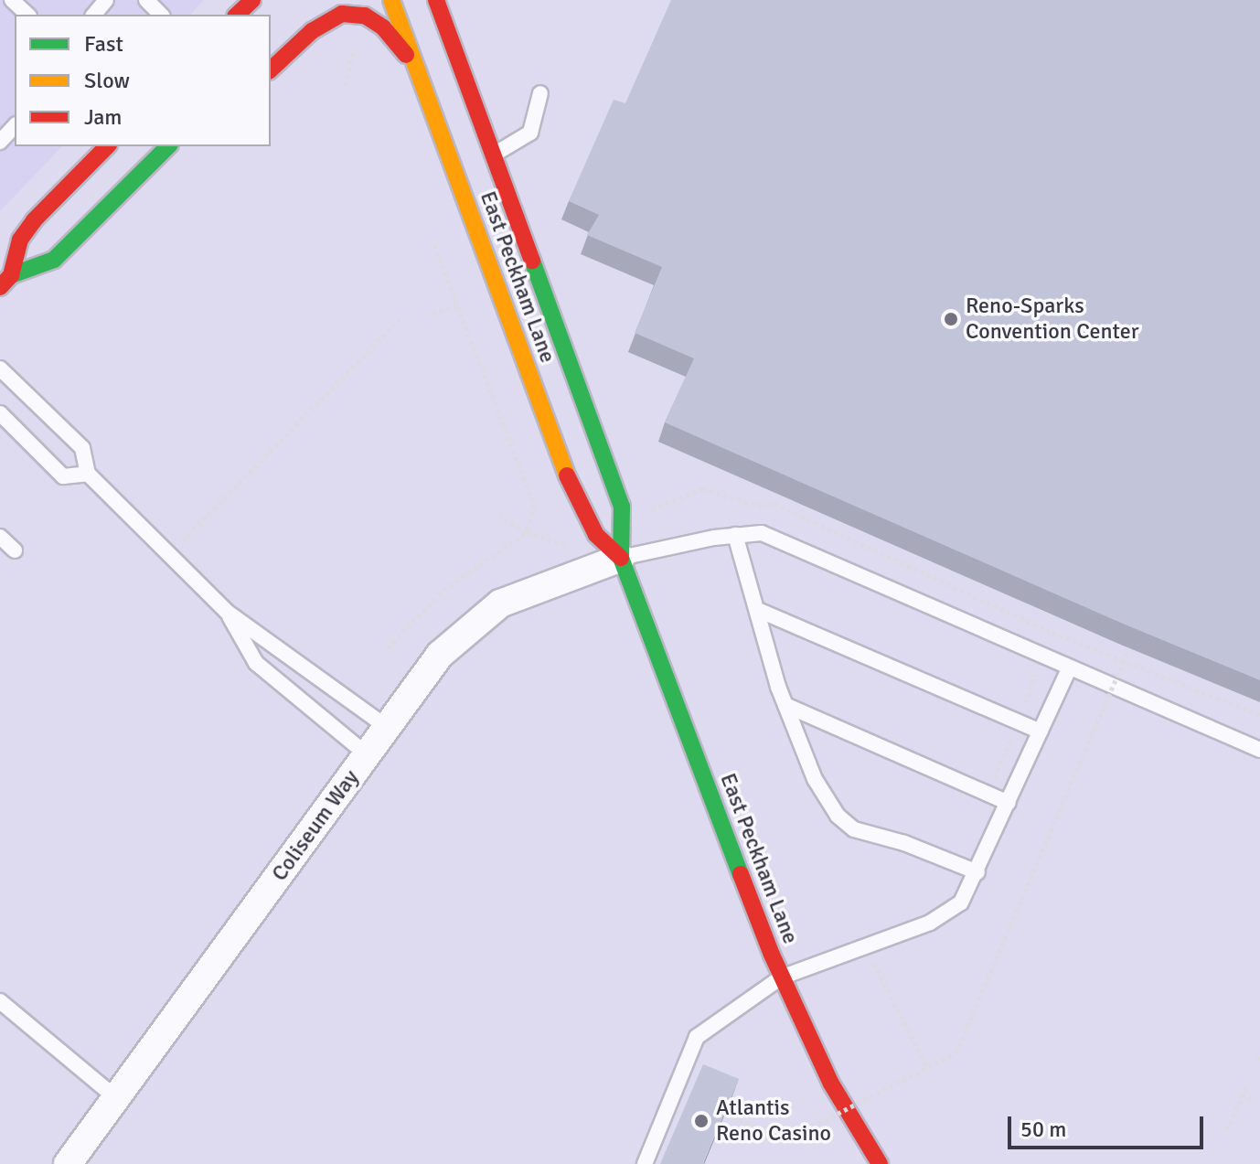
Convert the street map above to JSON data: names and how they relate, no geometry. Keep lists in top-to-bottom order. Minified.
{"streets":{"street":["East Peckham Lane","Coliseum Way"]},"crossings":[["East Peckham Lane","Coliseum Way"]],"places":["Reno-Sparks Convention Center","Atlantis Reno Casino"],"legend":["Fast","Slow","Jam"],"scale_bar":"50 m"}
